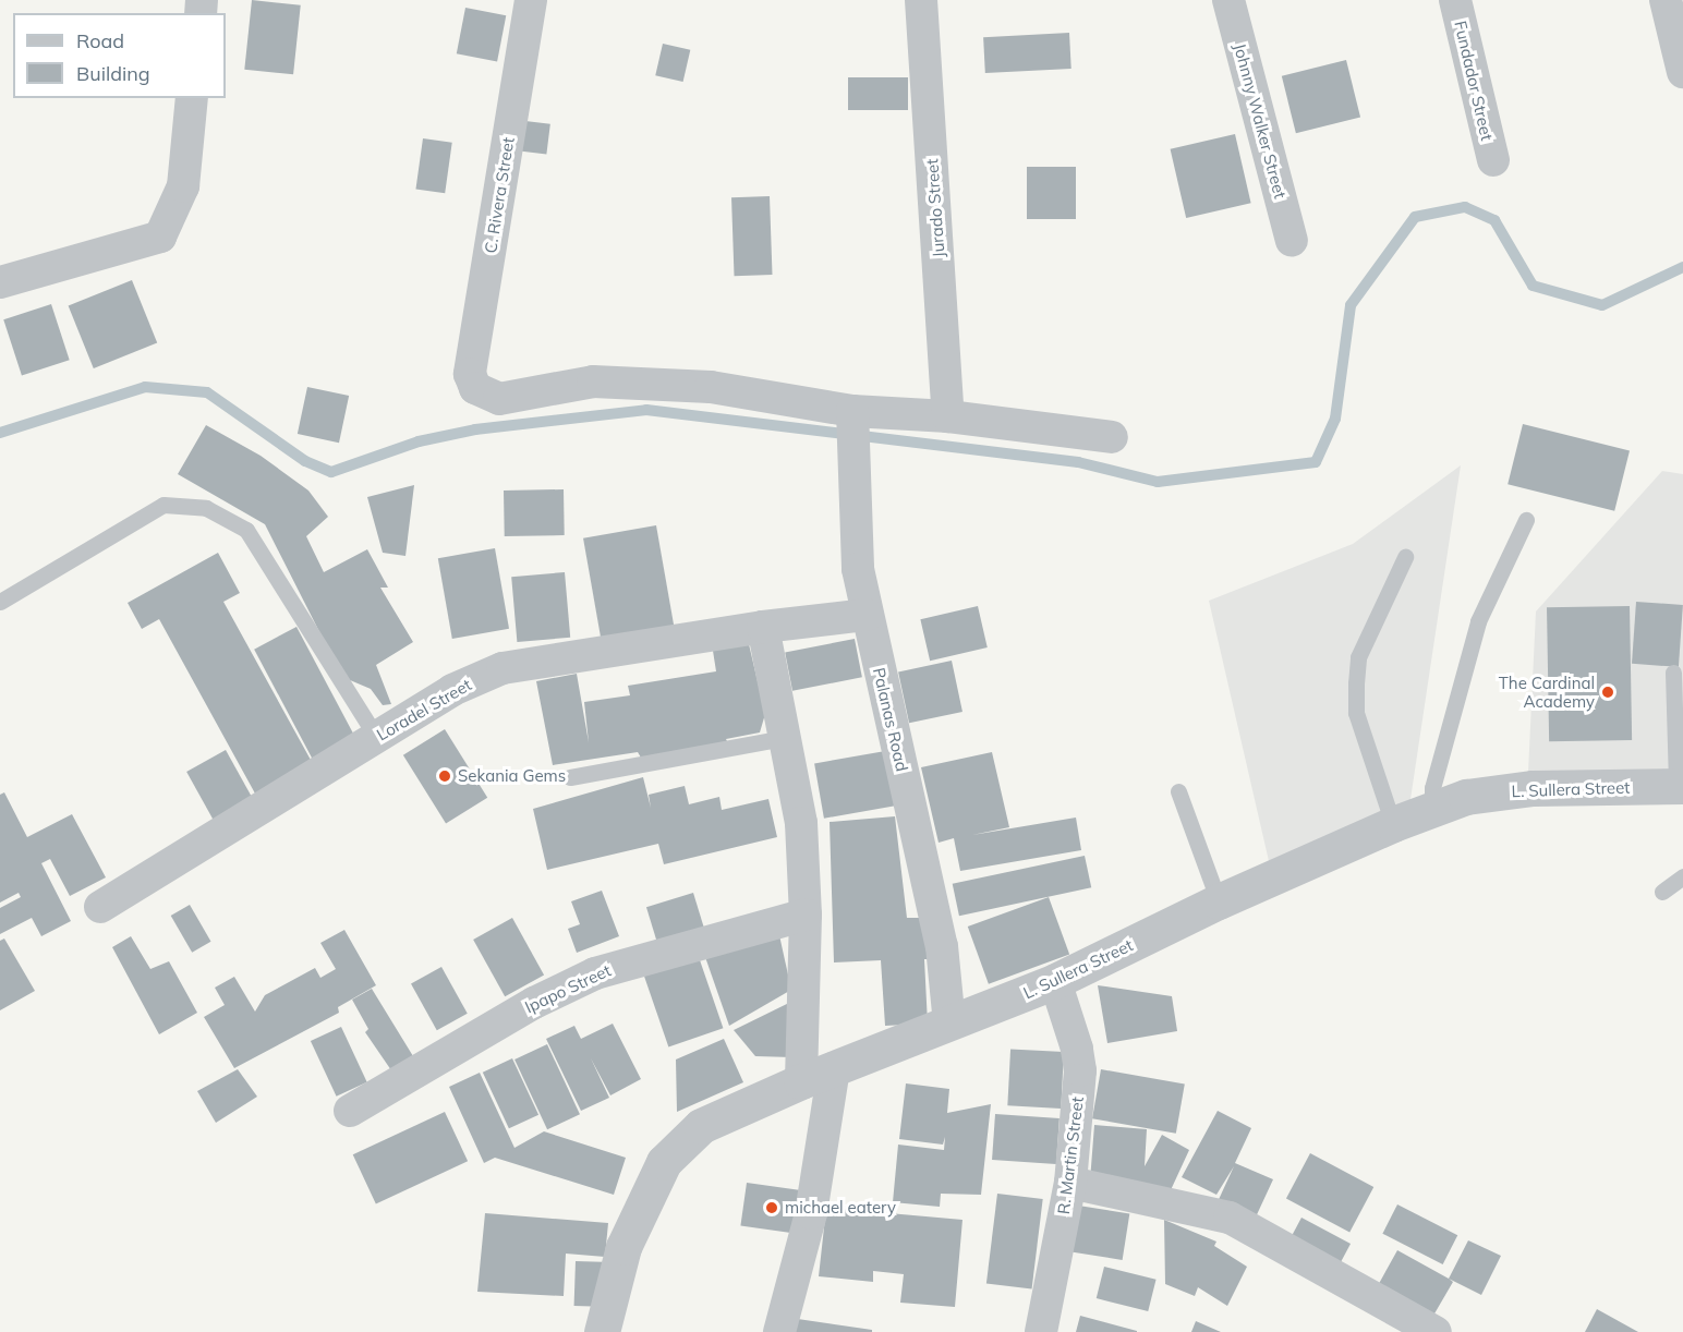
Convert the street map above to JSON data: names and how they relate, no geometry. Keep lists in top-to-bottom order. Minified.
{"streets":{"street":["Fundador Street","Johnny Walker Street","C. Rivera Street","Jurado Street","Loradel Street","Palanas Road","L. Sullera Street","Ipapo Street","R. Martin Street"]},"crossings":[["C. Rivera Street","Palanas Road"],["Loradel Street","Palanas Road"],["Palanas Road","L. Sullera Street"],["L. Sullera Street","R. Martin Street"]],"places":["The Cardinal Academy","Sekania Gems","michael eatery"],"legend":["Road","Building"]}
